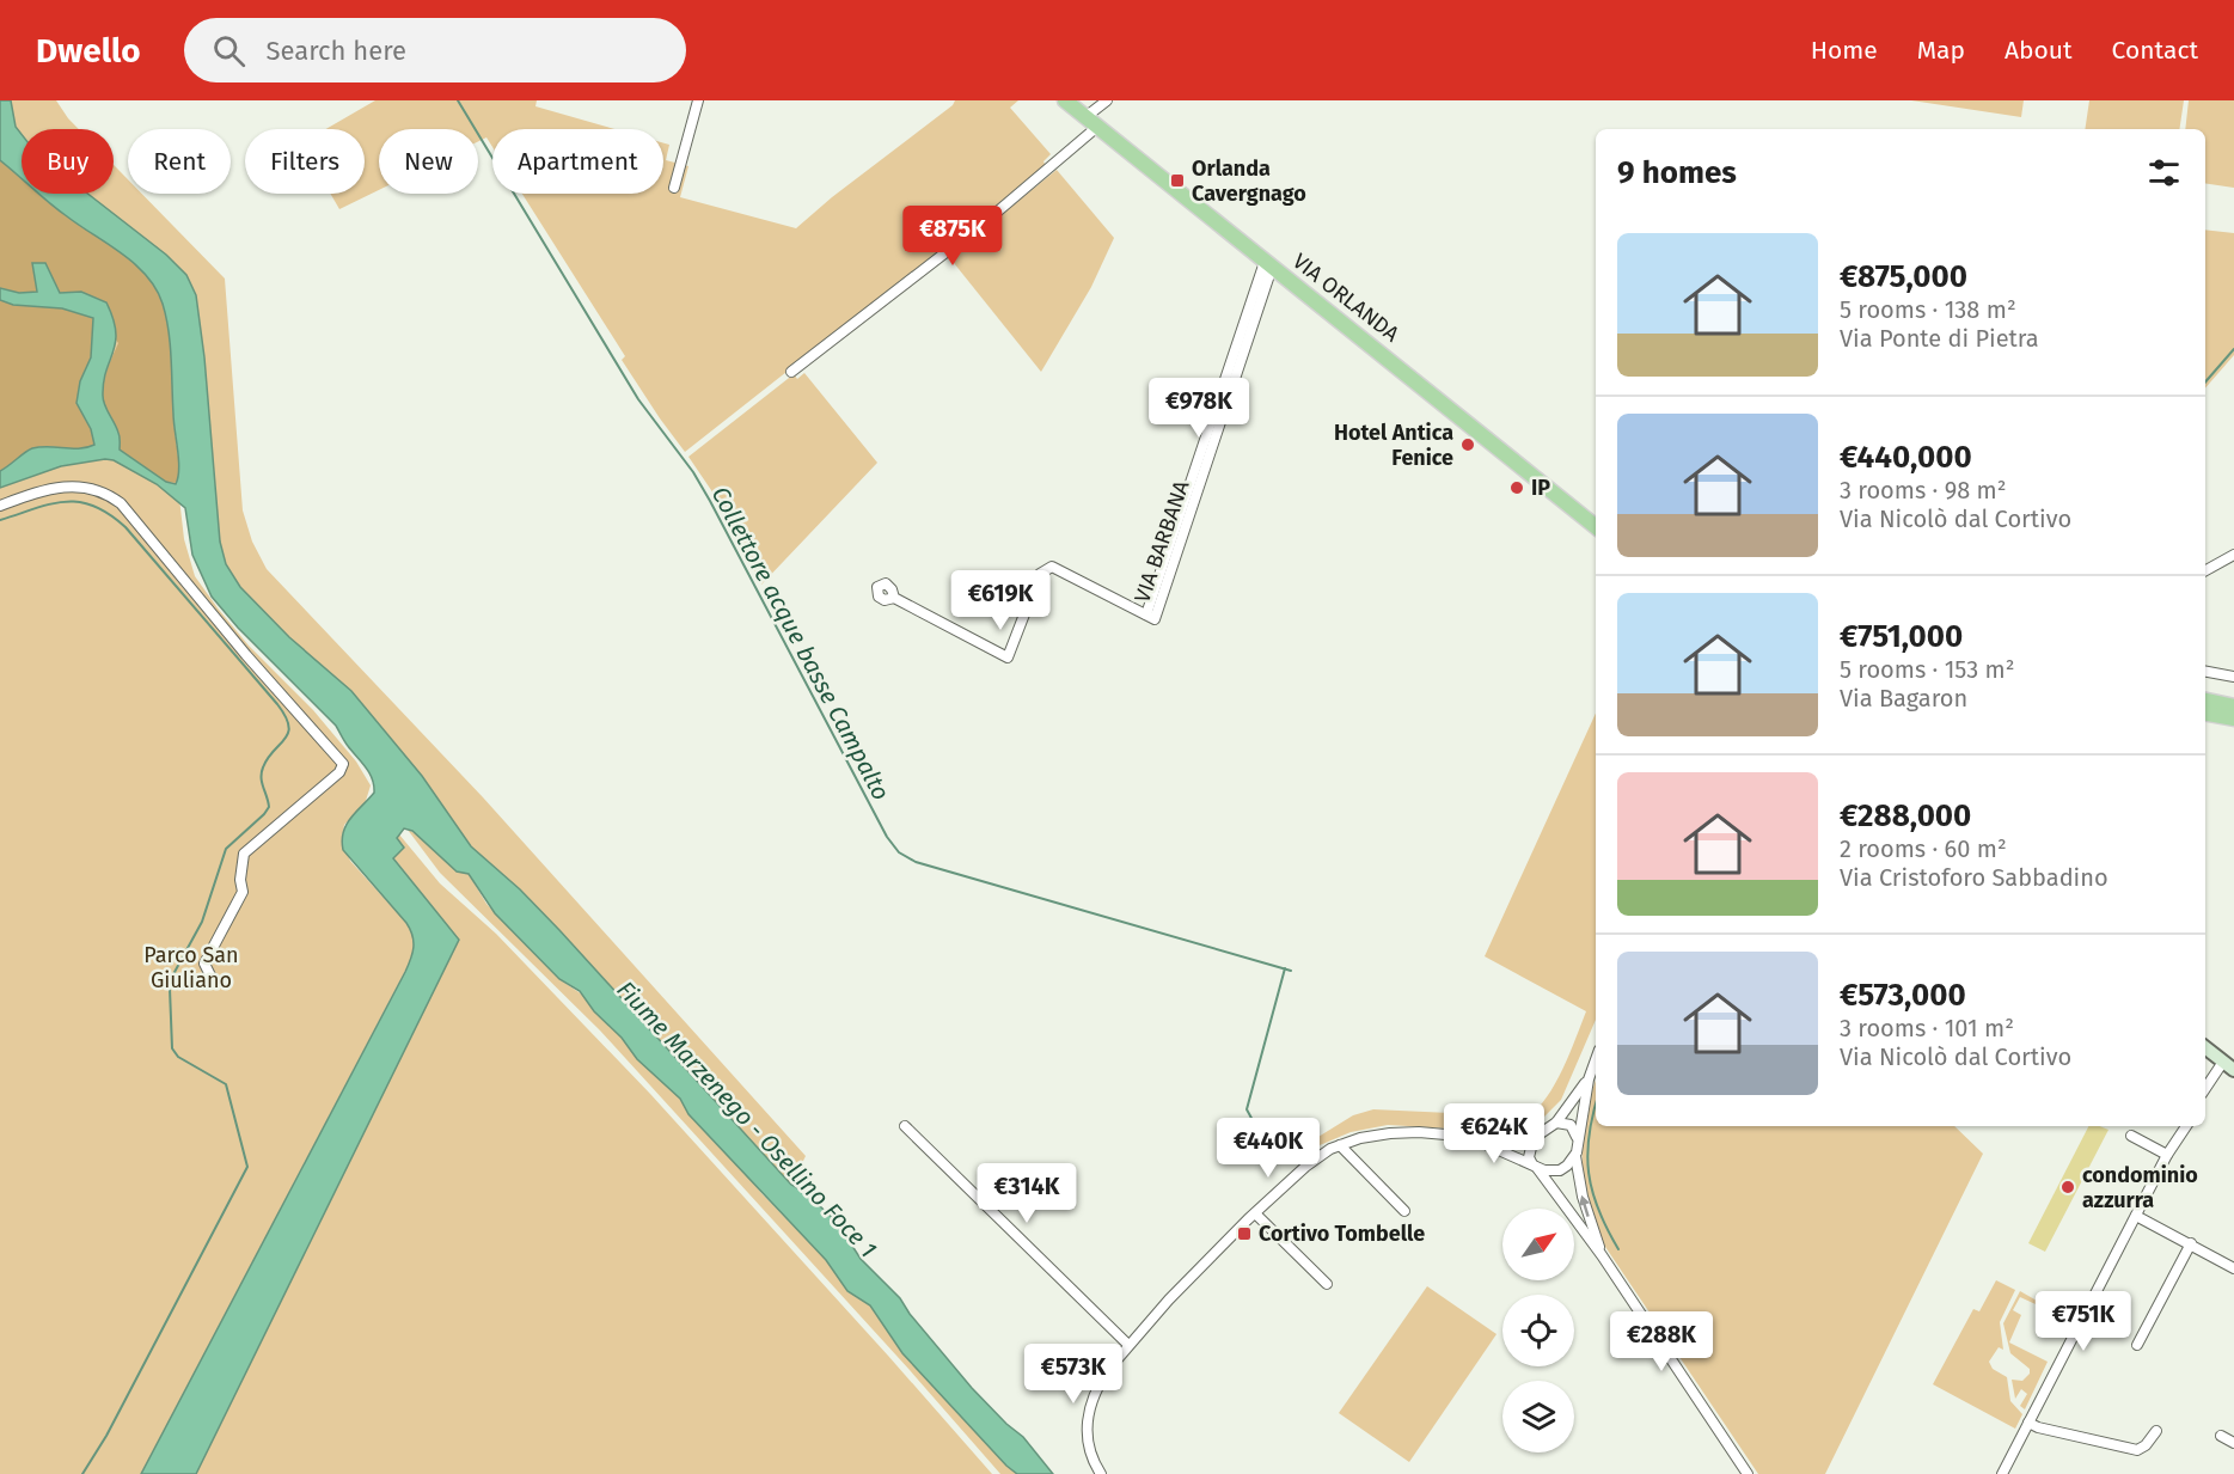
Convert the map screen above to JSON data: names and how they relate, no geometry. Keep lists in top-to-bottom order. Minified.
{"streets":{"main road":["VIA ORLANDA"],"street":["VIA BARBANA"]},"crossings":[["VIA ORLANDA","VIA BARBANA"]],"water":["Collettore acque basse Campalto","Fiume Marzenego - Osellino Foce 1"],"parks":["Parco San Giuliano"],"places":{"transit":["Orlanda Cavergnago","Cortivo Tombelle"],"other":["Hotel Antica Fenice","IP","condominio azzurra"]},"north":"top right","page":{"header":"Dwello","search":"Search here","nav":["Home","Map","About","Contact"],"chip":["Buy","Rent","Filters","New","Apartment"],"heading":"9 homes","price":["€875K","€978K","€619K","€624K","€440K","€314K","€751K","€288K","€573K"],"list":[{"name":"€875,000","note":"5 rooms · 138 m² · Via Ponte di Pietra"},{"name":"€440,000","note":"3 rooms · 98 m² · Via Nicolò dal Cortivo"},{"name":"€751,000","note":"5 rooms · 153 m² · Via Bagaron"},{"name":"€288,000","note":"2 rooms · 60 m² · Via Cristoforo Sabbadino"},{"name":"€573,000","note":"3 rooms · 101 m² · Via Nicolò dal Cortivo"}]}}
